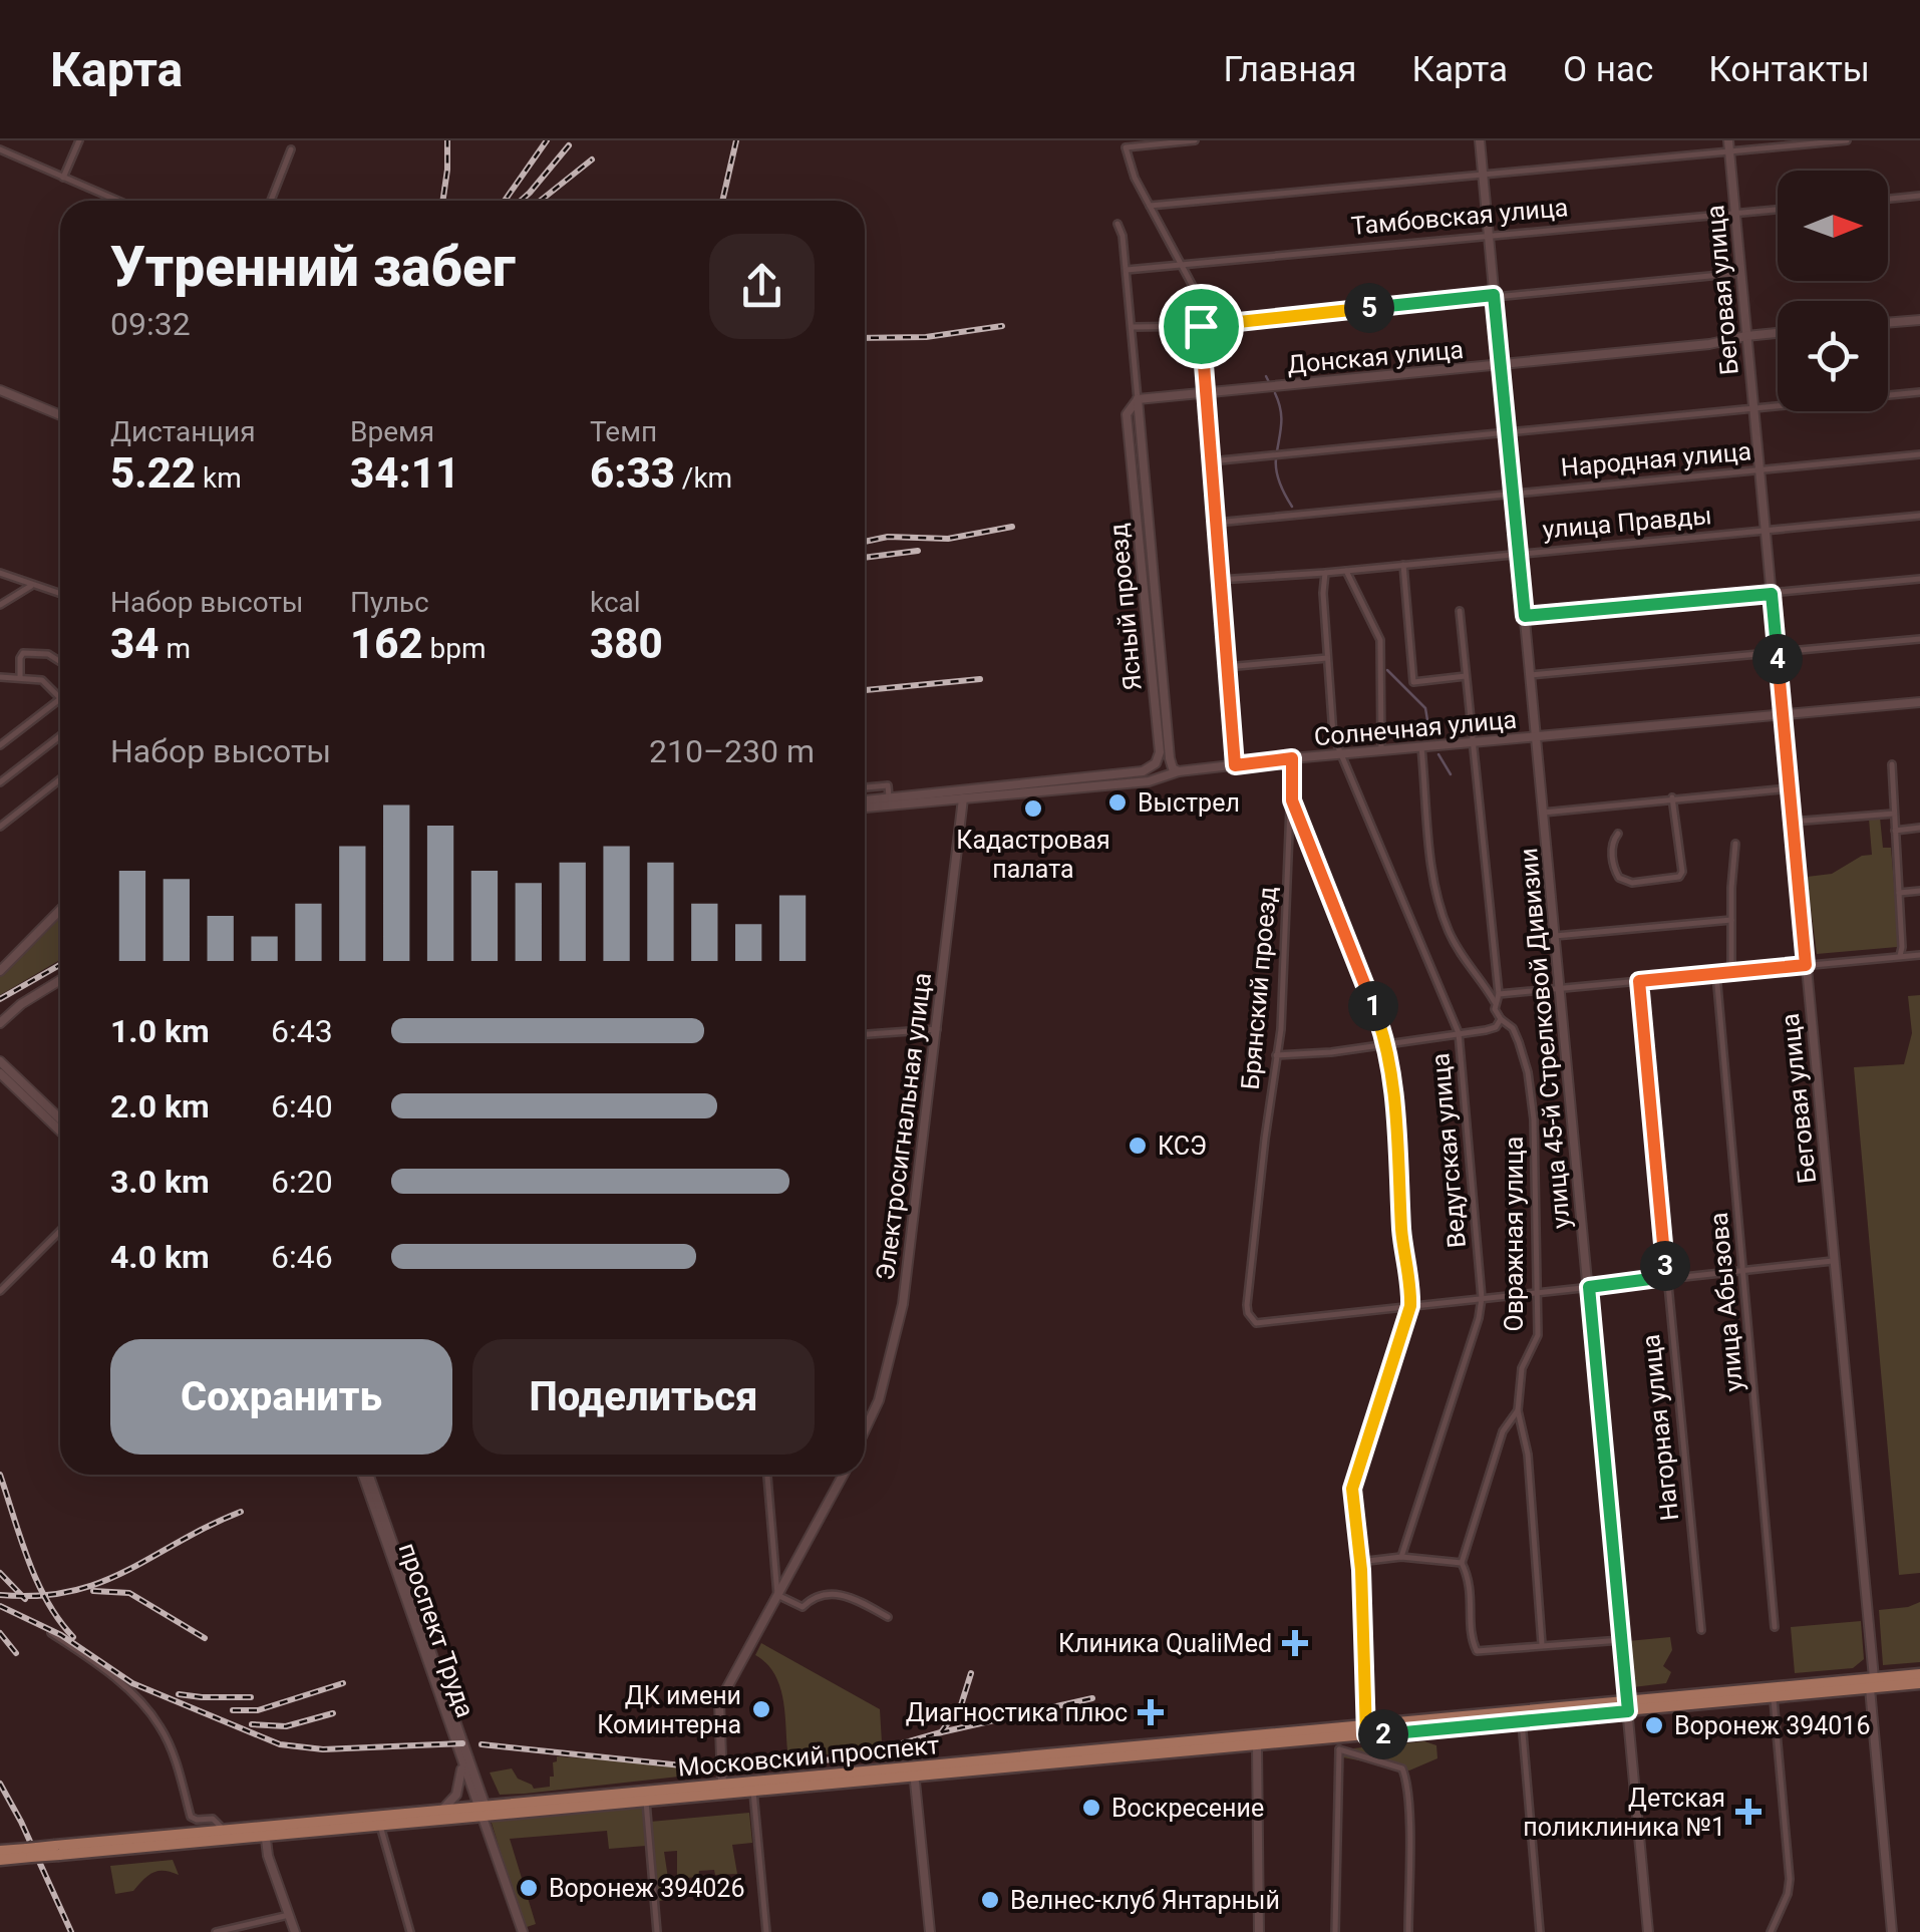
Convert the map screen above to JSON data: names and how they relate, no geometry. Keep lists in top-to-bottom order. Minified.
{"streets":{"main road":["Московский проспект"],"street":["Тамбовская улица","Беговая улица","Донская улица","Народная улица","улица Правды","Ясный проезд","Солнечная улица","Брянский проезд","улица 45-й Стрелковой Дивизии","Электросигнальная улица","Ведугская улица","Овражная улица","улица Абызова","Нагорная улица","проспект Труда"]},"crossings":[["Тамбовская улица","Беговая улица"],["Тамбовская улица","Ясный проезд"],["Тамбовская улица","улица 45-й Стрелковой Дивизии"],["Беговая улица","Донская улица"],["Беговая улица","Народная улица"],["Беговая улица","улица Правды"],["Беговая улица","Солнечная улица"],["Беговая улица","Московский проспект"],["Донская улица","Ясный проезд"],["Донская улица","улица 45-й Стрелковой Дивизии"],["Народная улица","улица 45-й Стрелковой Дивизии"],["улица Правды","улица 45-й Стрелковой Дивизии"],["улица Правды","Ведугская улица"],["Ясный проезд","Солнечная улица"],["Солнечная улица","Брянский проезд"],["Солнечная улица","улица 45-й Стрелковой Дивизии"],["Солнечная улица","Электросигнальная улица"],["Солнечная улица","Ведугская улица"],["Солнечная улица","Овражная улица"],["улица 45-й Стрелковой Дивизии","Московский проспект"],["проспект Труда","Московский проспект"]],"places":{"other":["Выстрел","Кадастровая палата","КСЭ","ДК имени Коминтерна","Воронеж 394016","Воскресение","Воронеж 394026","Велнес-клуб Янтарный"],"health":["Клиника QualiMed","Диагностика плюс","Детская поликлиника №1"]},"north":"right","page":{"header":"Карта","nav":["Главная","Карта","О нас","Контакты"],"heading":["Утренний забег","09:32"],"pins":["5","4","1","3","2"],"stats":[["Дистанция","5.22 km"],["Время","34:11"],["Темп","6:33 /km"],["Набор высоты","34 m"],["Пульс","162 bpm"],["kcal","380"]],"chart":["Набор высоты","210–230 m"],"list":[{"name":"1.0 km","note":"6:43"},{"name":"2.0 km","note":"6:40"},{"name":"3.0 km","note":"6:20"},{"name":"4.0 km","note":"6:46"}],"buttons":["Сохранить","Поделиться"]}}
